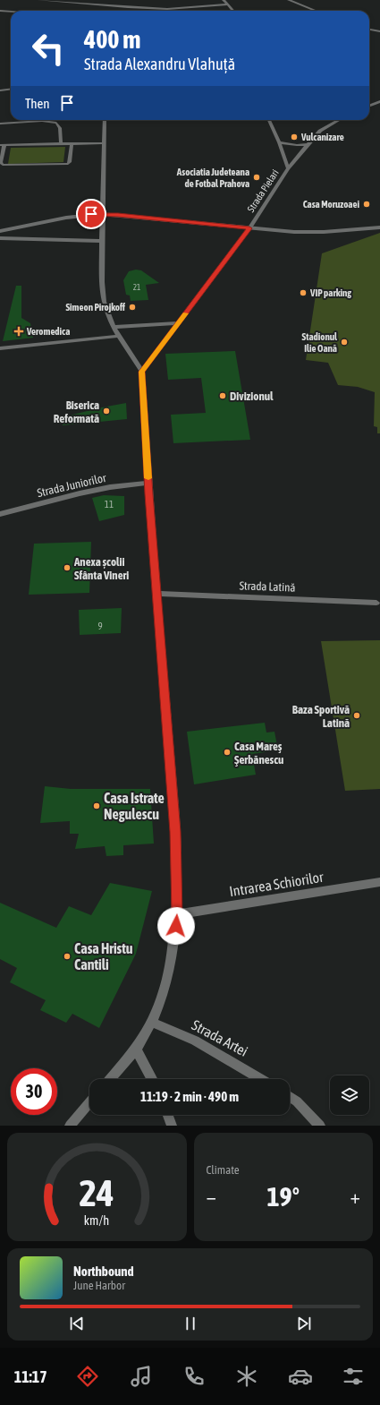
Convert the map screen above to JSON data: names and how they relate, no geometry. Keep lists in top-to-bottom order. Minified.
{"streets":{"street":["Strada Pielari","Strada Juniorilor","Strada Latină","Intrarea Schiorilor","Strada Artei"]},"places":{"other":["Vulcanizare","Asociatia Judeteana de Fotbal Prahova","Casa Moruzoaei","VIP parking","Simeon Pirojkoff","Stadionul Ilie Oană","Divizionul","Biserica Reformată","Anexa școlii Sfânta Vineri","Baza Sportivă Latină","Casa Mareş Şerbănescu","Casa Istrate Negulescu","Casa Hristu Cantili"],"health":["Veromedica"]},"house_numbers":["21","11","9"],"page":{"turn":["400 m","Strada Alexandru Vlahuță"],"then":"Then","limit":"30","trip":"11:19 · 2 min · 490 m","tile":"Climate","heat":["−","19°","+"],"song":["Northbound","June Harbor"],"tabs":"11:17","gauge":["24","km/h"]}}
